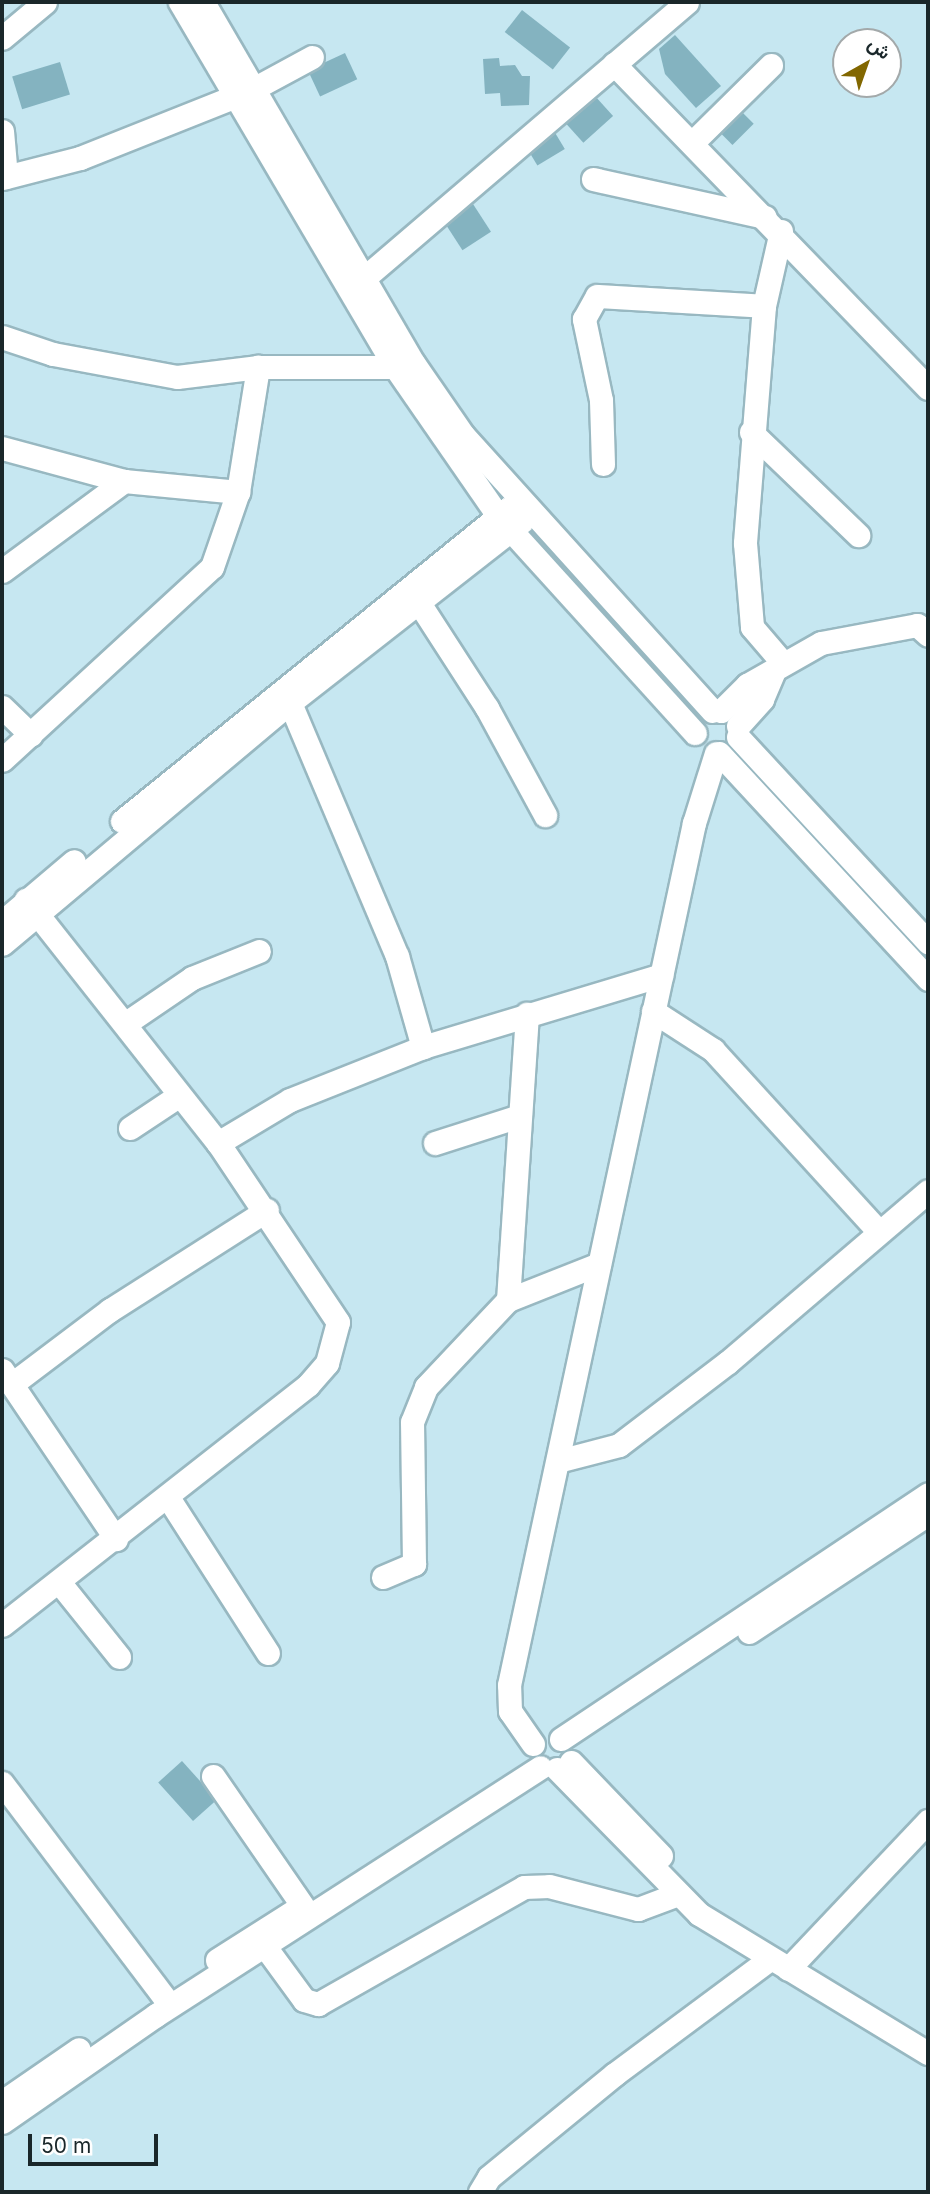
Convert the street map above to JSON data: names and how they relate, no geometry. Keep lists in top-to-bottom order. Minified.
{"scale_bar":"50 m","north":"top right"}
